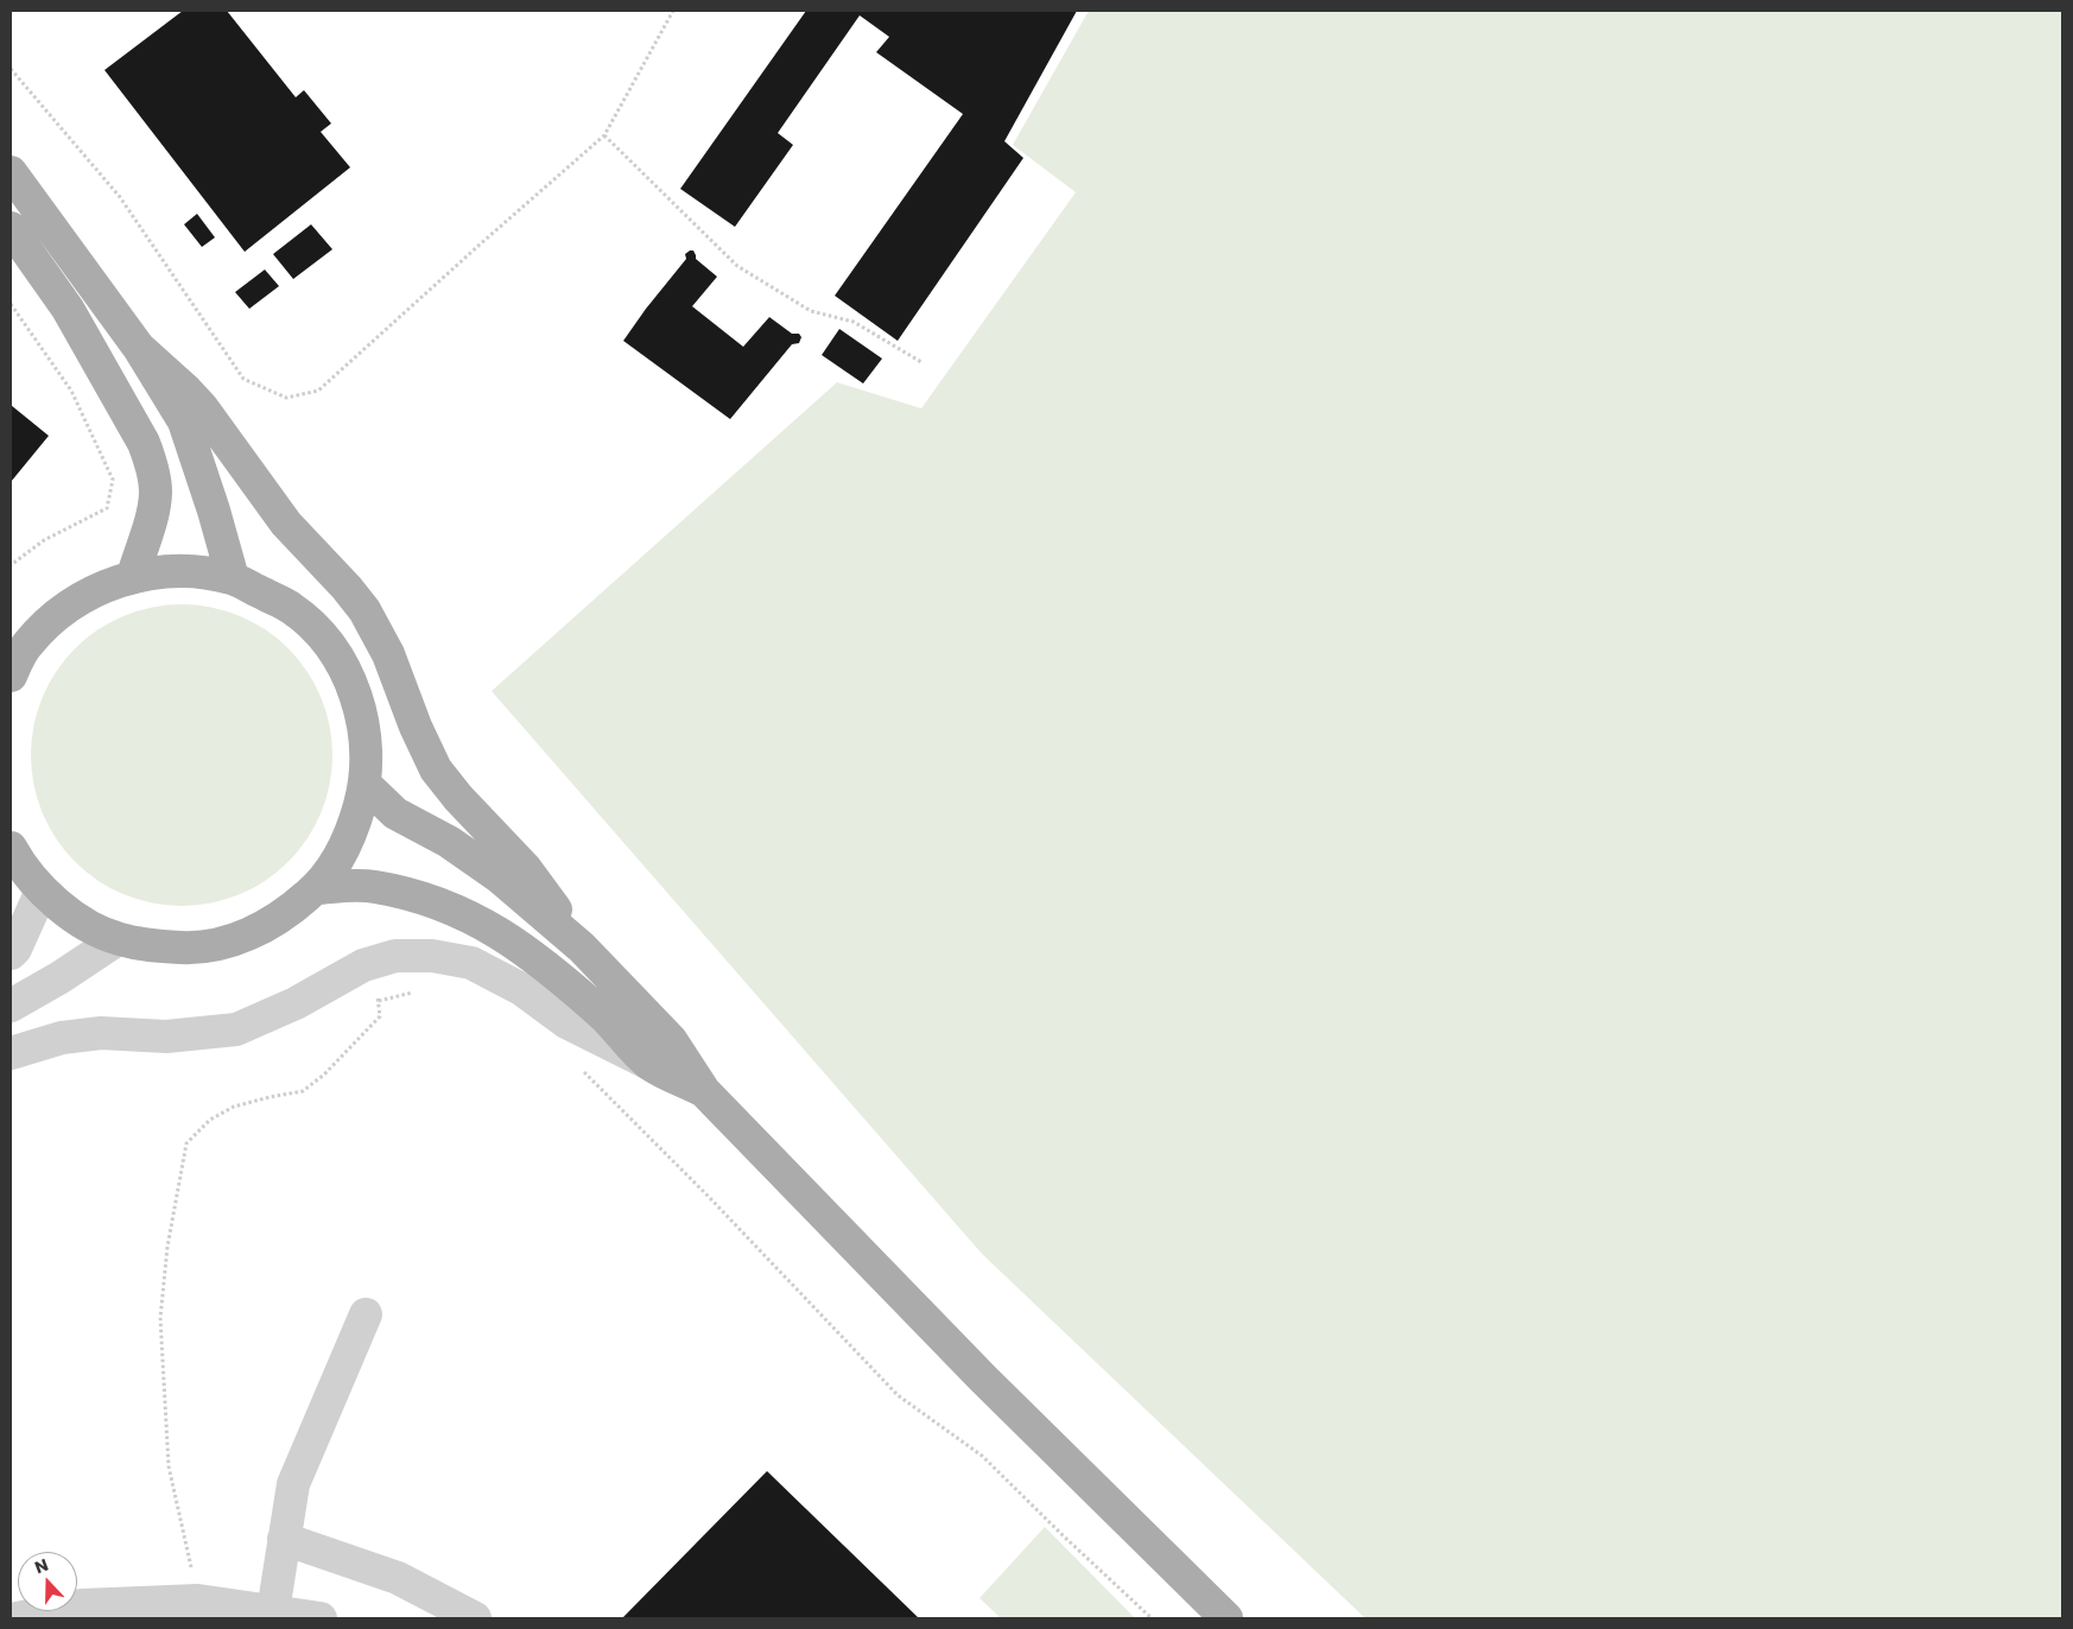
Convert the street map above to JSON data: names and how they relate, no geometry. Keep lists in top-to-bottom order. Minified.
{"north":"top"}
